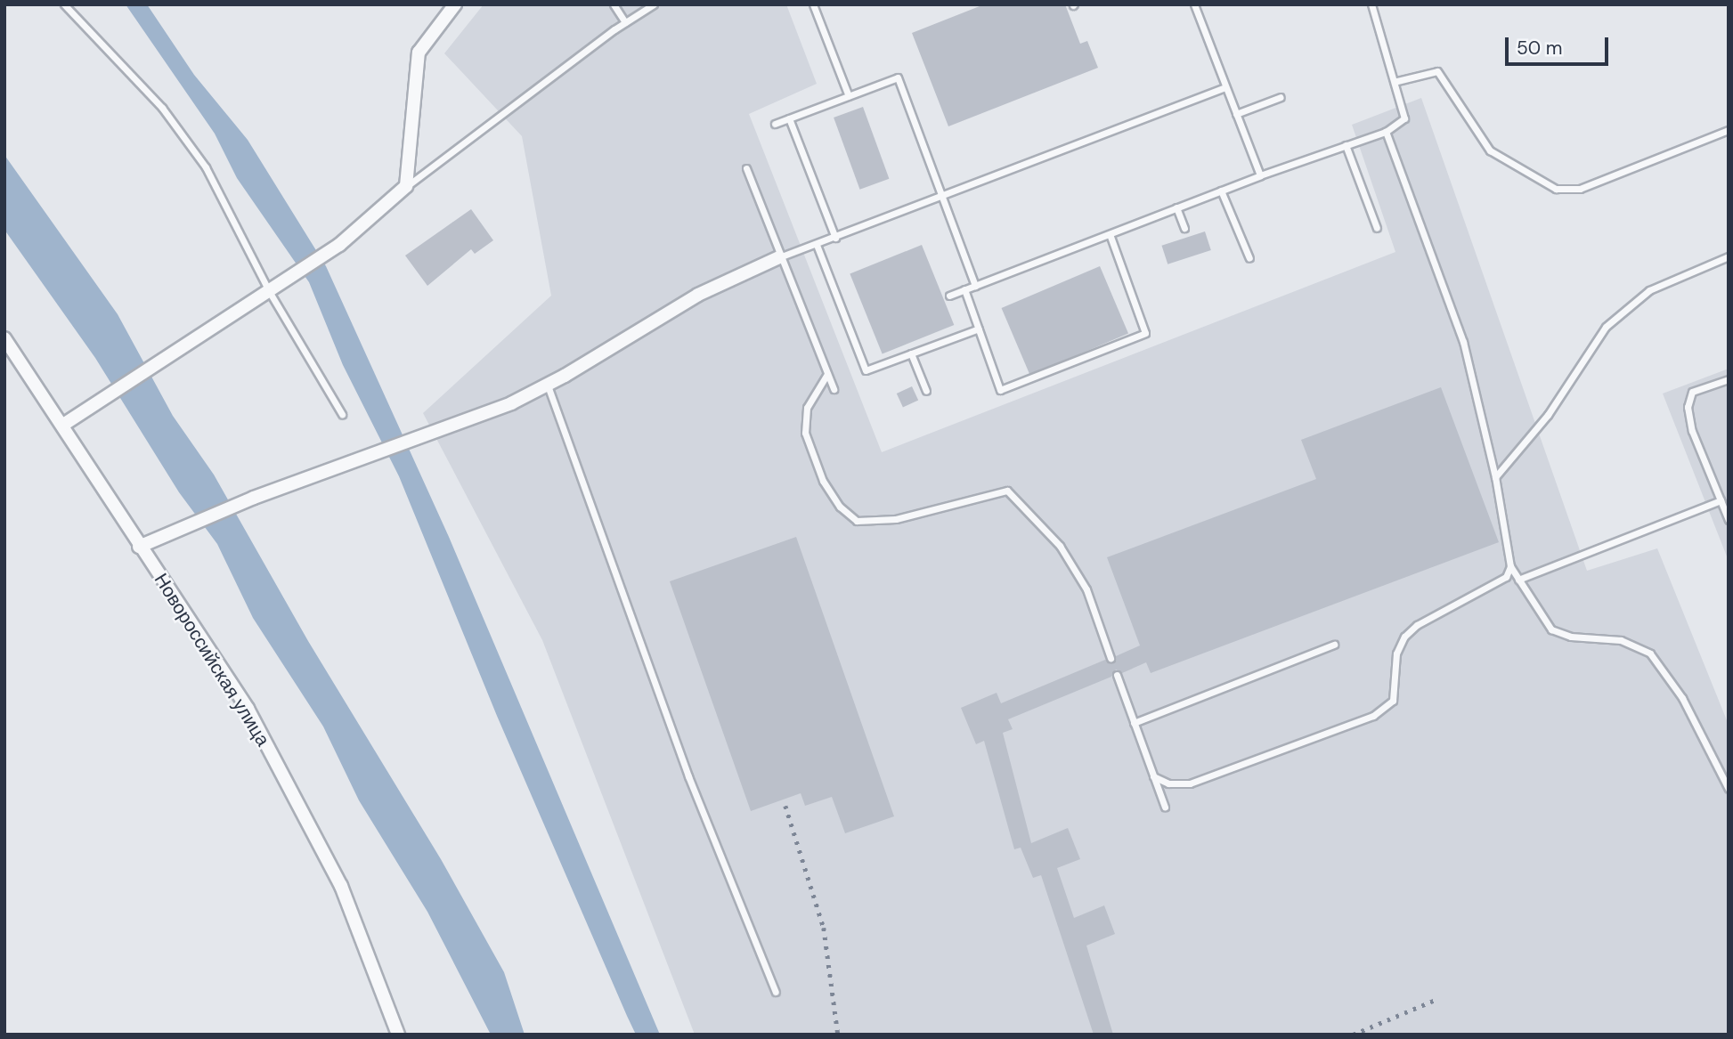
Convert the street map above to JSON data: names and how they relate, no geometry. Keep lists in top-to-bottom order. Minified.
{"streets":{"street":["Новороссийская улица"]},"scale_bar":"50 m"}
